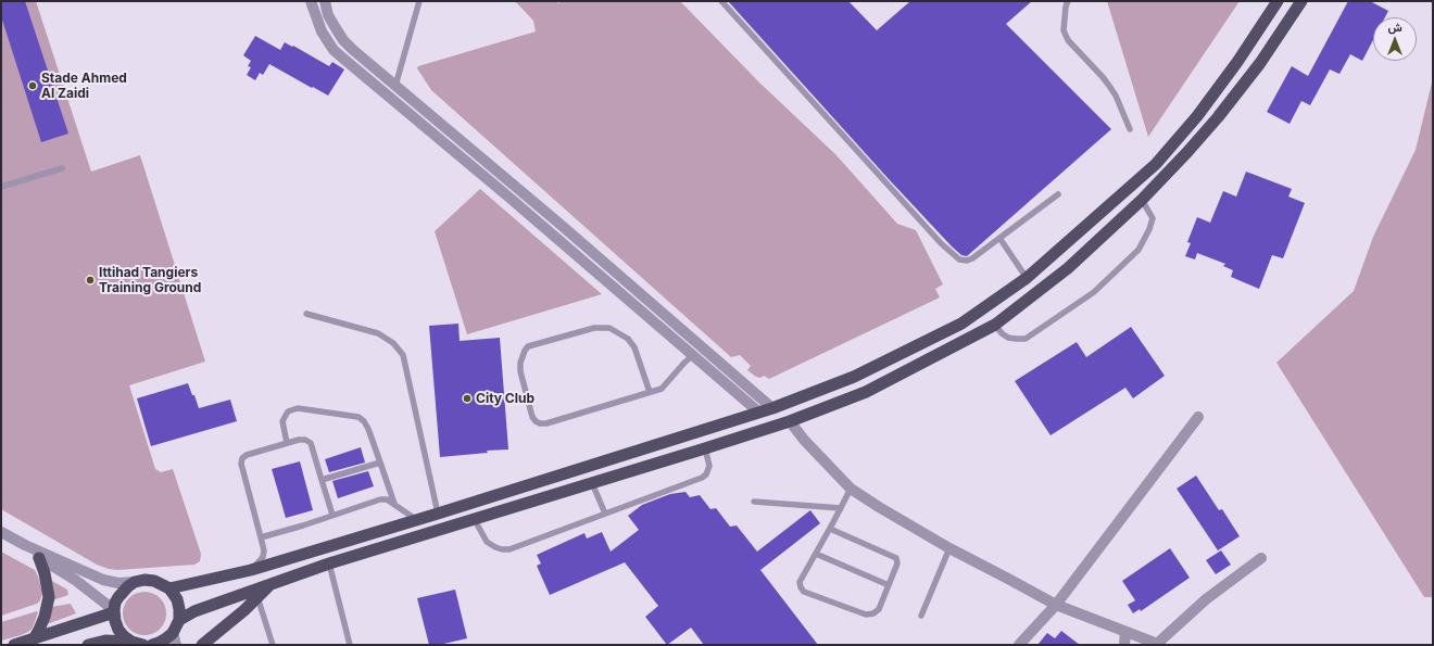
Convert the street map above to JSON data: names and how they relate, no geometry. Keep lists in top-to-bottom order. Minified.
{"places":["Stade Ahmed Al Zaidi","Ittihad Tangiers Training Ground","City Club"],"north":"top"}
